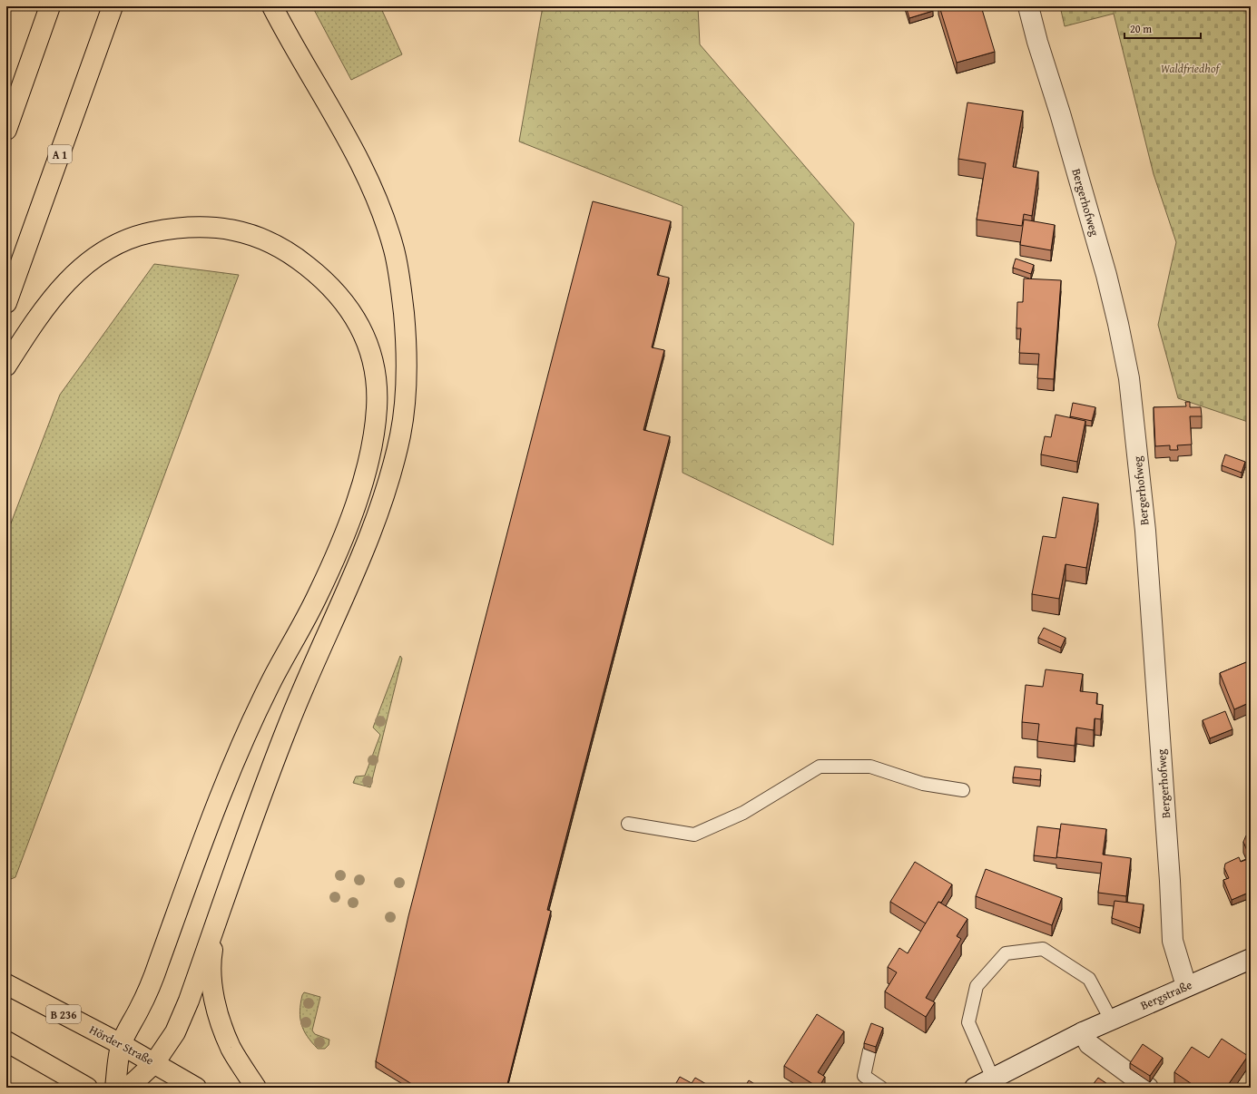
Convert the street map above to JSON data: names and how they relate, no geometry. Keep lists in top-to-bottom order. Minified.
{"streets":{"main road":["A 1","B 236","Hörder Straße"],"street":["Bergerhofweg","Bergstraße"]},"crossings":[["Bergerhofweg","Bergstraße"]],"parks":["Waldfriedhof"],"scale_bar":"20 m"}
